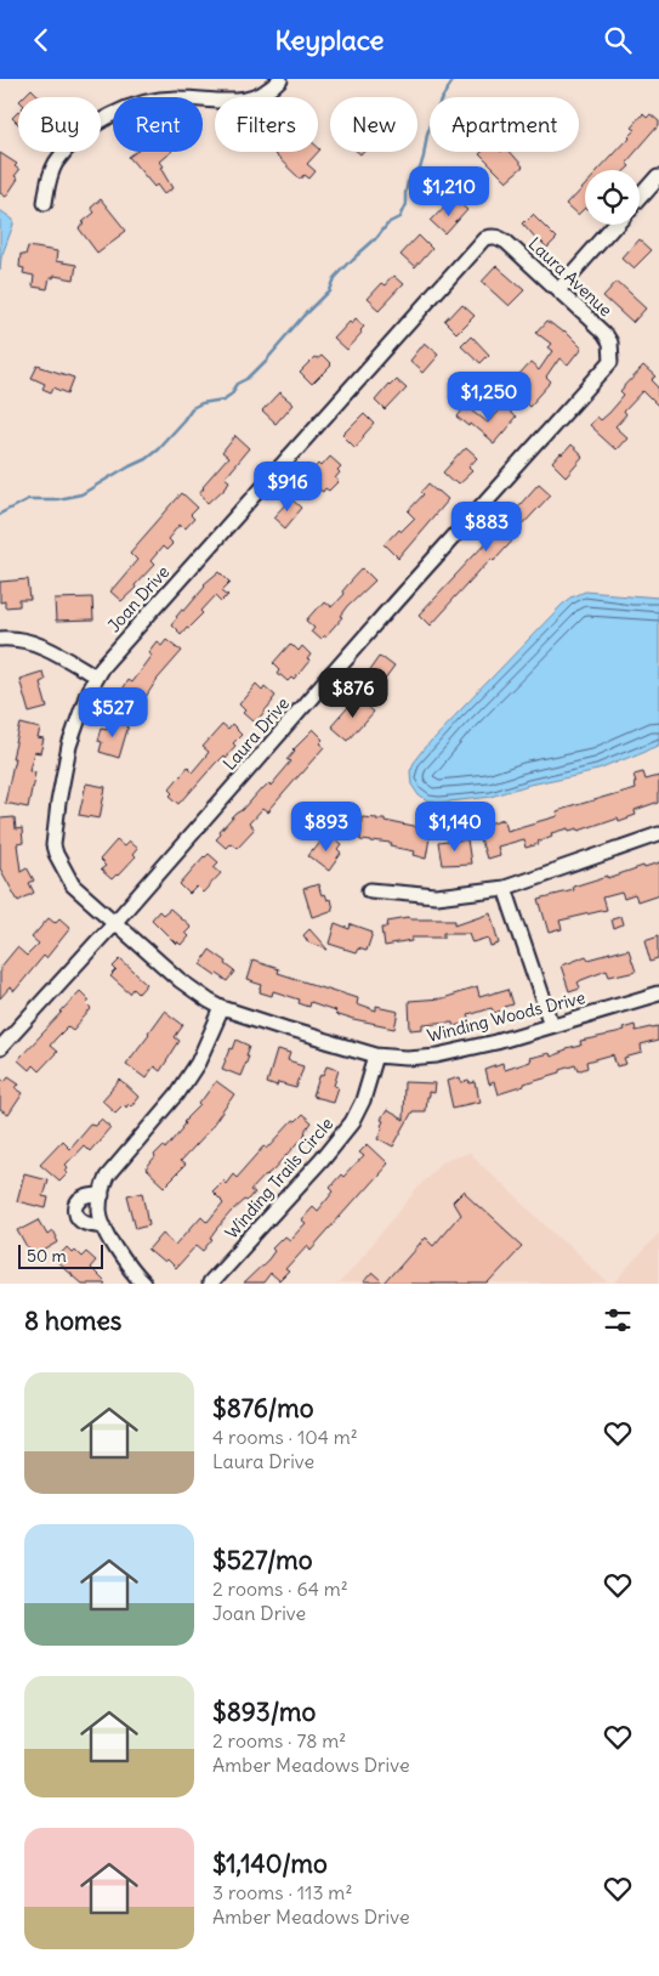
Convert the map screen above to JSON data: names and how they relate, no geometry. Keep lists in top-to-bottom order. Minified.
{"streets":{"street":["Laura Avenue","Joan Drive","Laura Drive","Winding Woods Drive","Winding Trails Circle"]},"crossings":[["Laura Avenue","Joan Drive"],["Laura Avenue","Laura Drive"],["Joan Drive","Laura Drive"],["Joan Drive","Winding Woods Drive"],["Winding Woods Drive","Winding Trails Circle"]],"scale_bar":"50 m","page":{"header":"Keyplace","chip":["Buy","Rent","Filters","New","Apartment"],"price":["$1,210","$1,250","$916","$883","$876","$527","$893","$1,140"],"scale":"50 m","heading":"8 homes","list":[{"name":"$876/mo","note":"4 rooms · 104 m² · Laura Drive"},{"name":"$527/mo","note":"2 rooms · 64 m² · Joan Drive"},{"name":"$893/mo","note":"2 rooms · 78 m² · Amber Meadows Drive"},{"name":"$1,140/mo","note":"3 rooms · 113 m² · Amber Meadows Drive"}]}}
